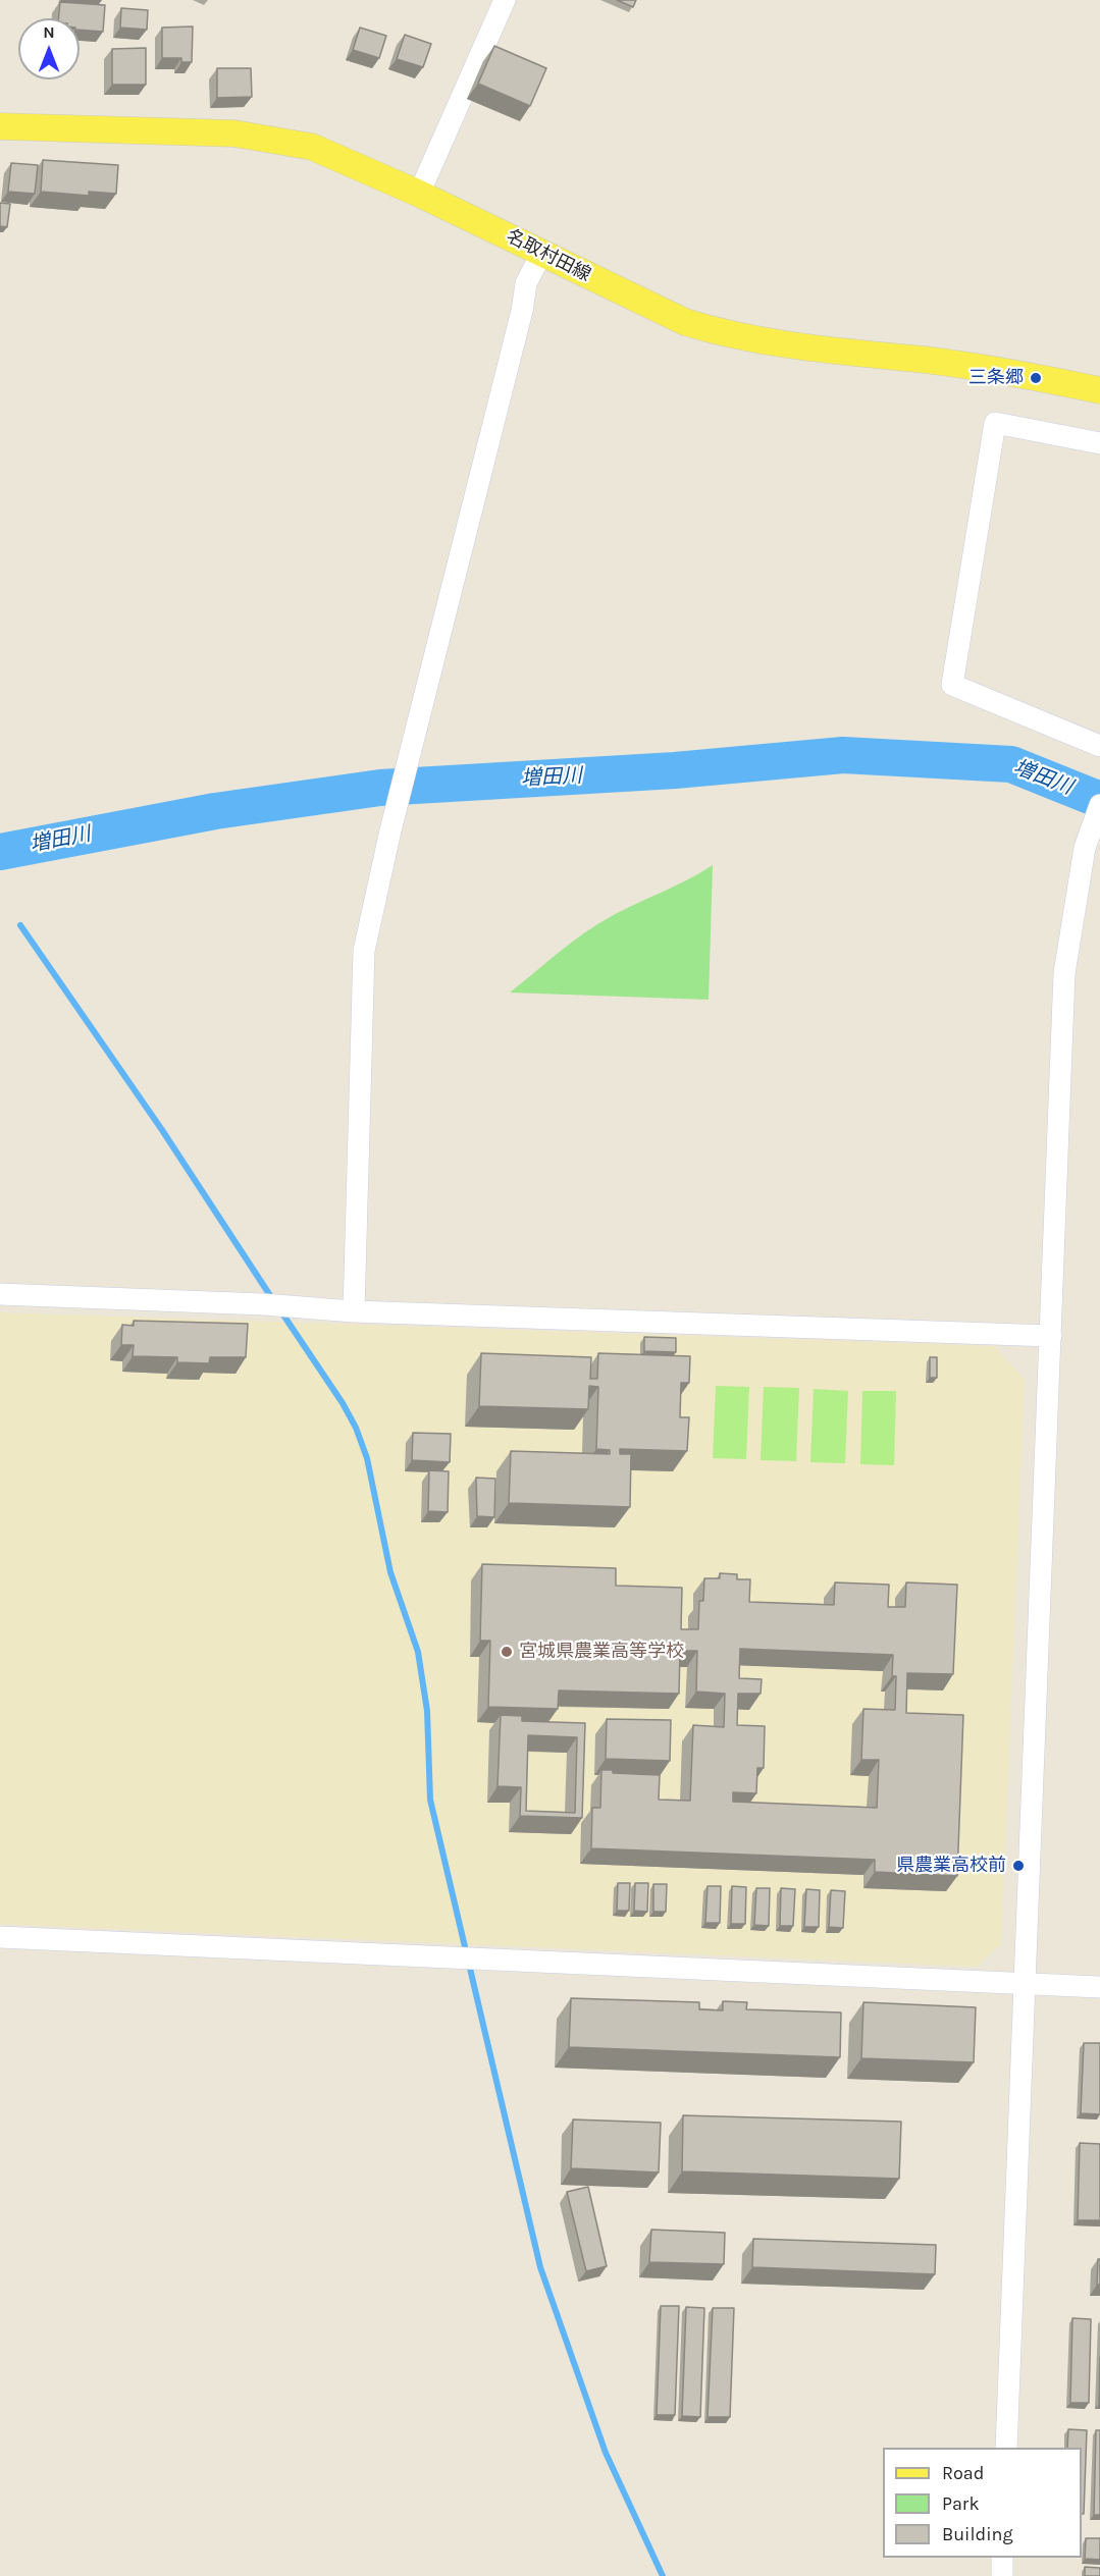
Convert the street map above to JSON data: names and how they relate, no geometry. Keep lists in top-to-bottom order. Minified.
{"streets":{"main road":["名取村田線"]},"water":["増田川"],"places":["三条郷","宮城県農業高等学校","県農業高校前"],"legend":["Road","Park","Building"],"north":"top"}
